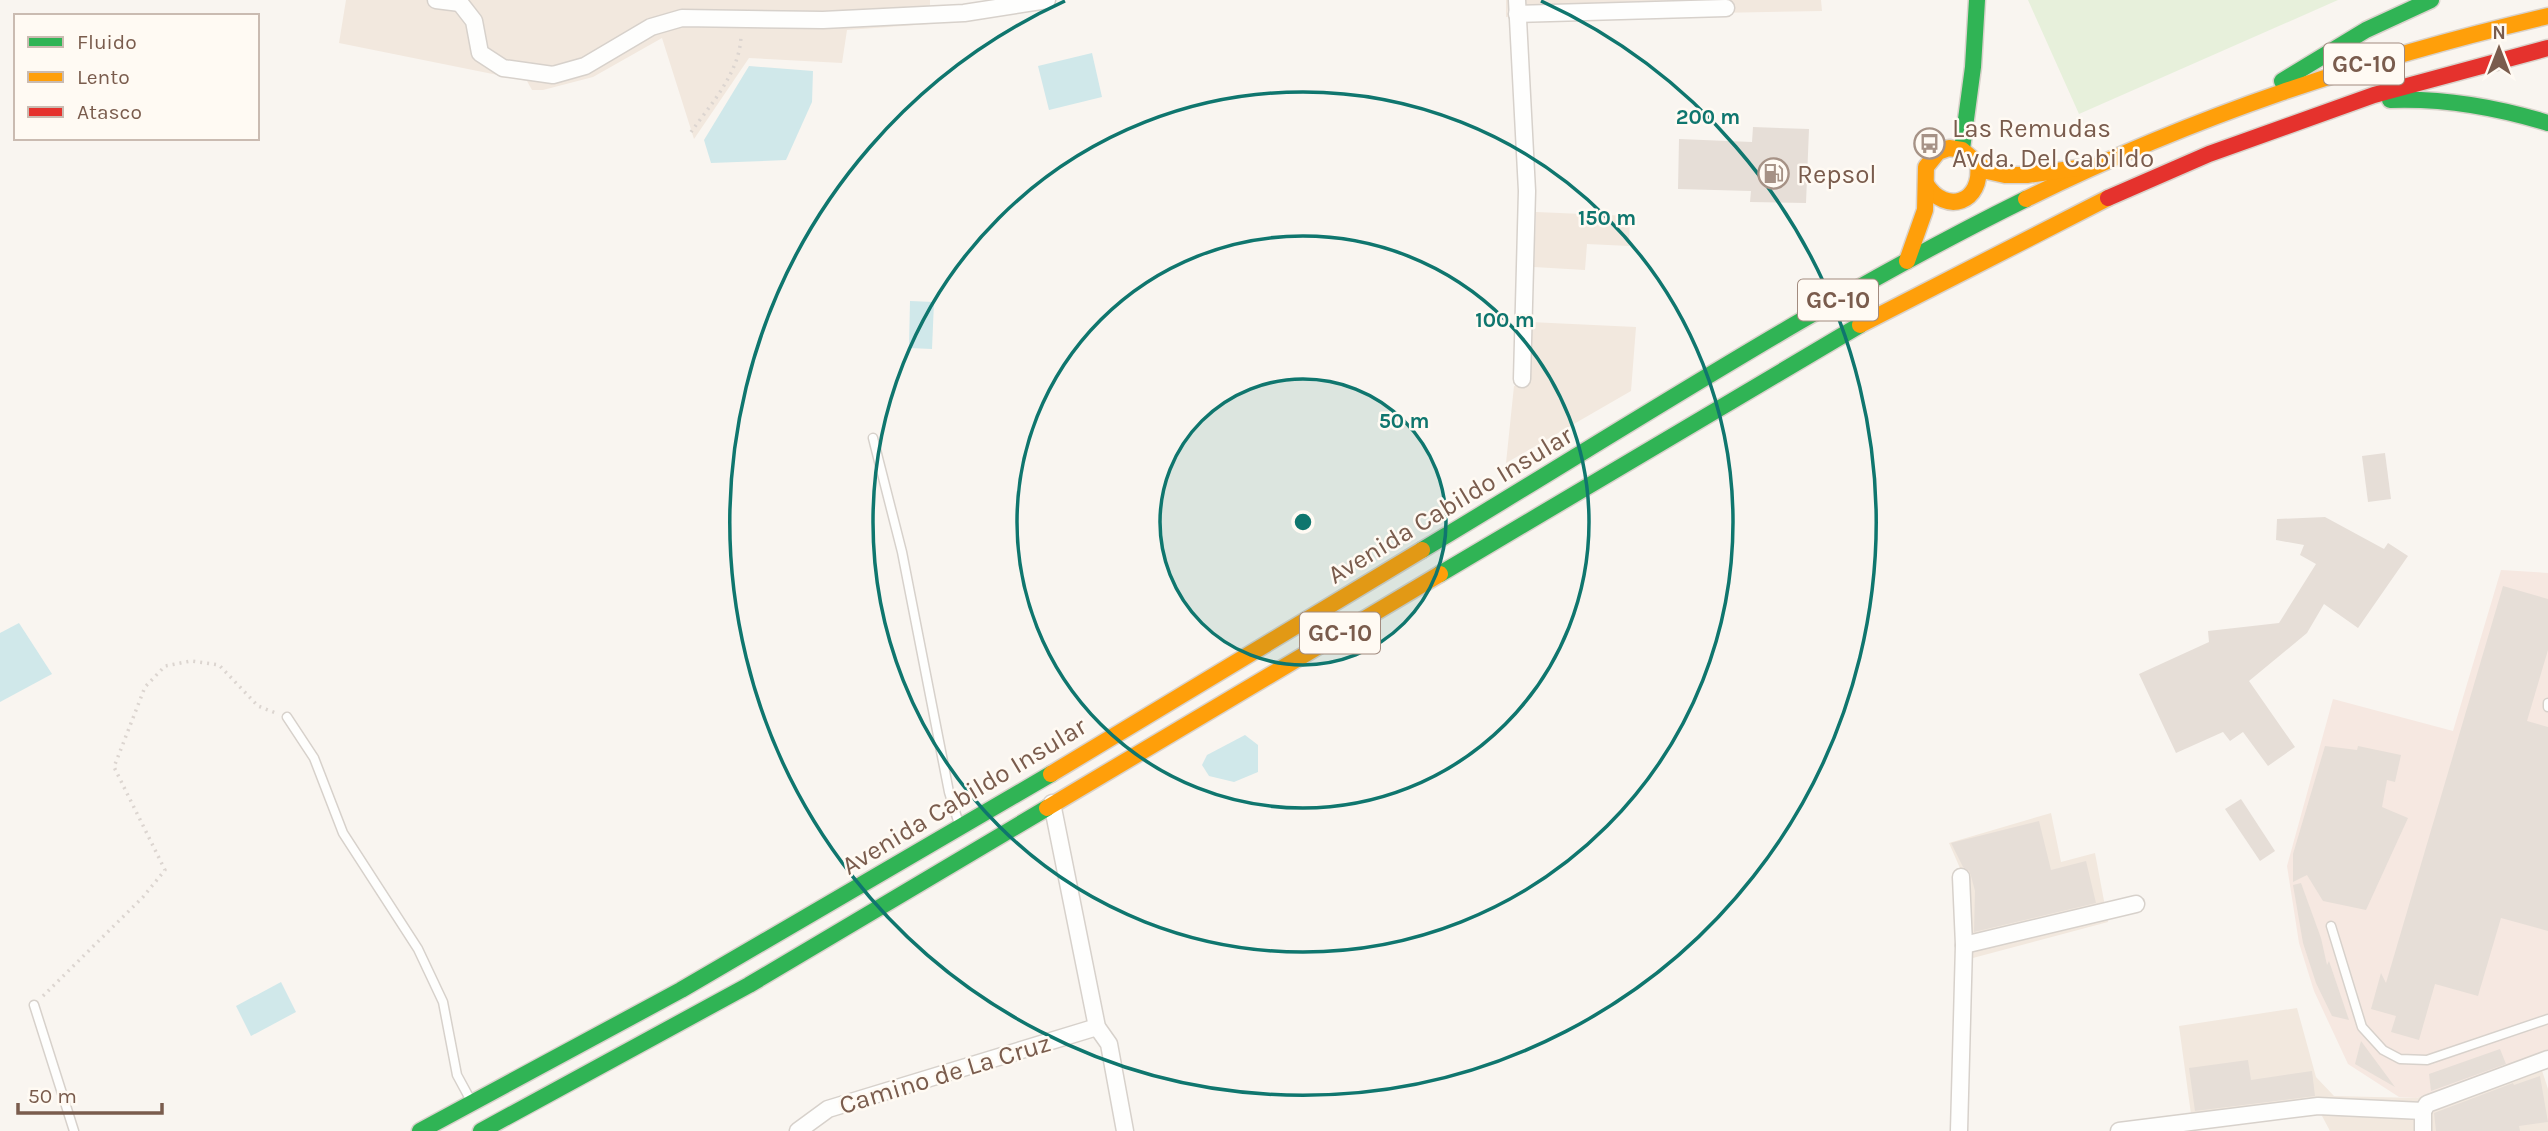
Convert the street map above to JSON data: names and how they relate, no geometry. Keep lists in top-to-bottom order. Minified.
{"streets":{"main road":["GC-10","Avenida Cabildo Insular"],"street":["Camino de La Cruz"]},"places":{"bus stop":["Las Remudas Avda. Del Cabildo"],"fuel station":["Repsol"]},"legend":["Fluido","Lento","Atasco"],"scale_bar":"50 m","north":"top","rings":["200 m","150 m","100 m","50 m"]}
